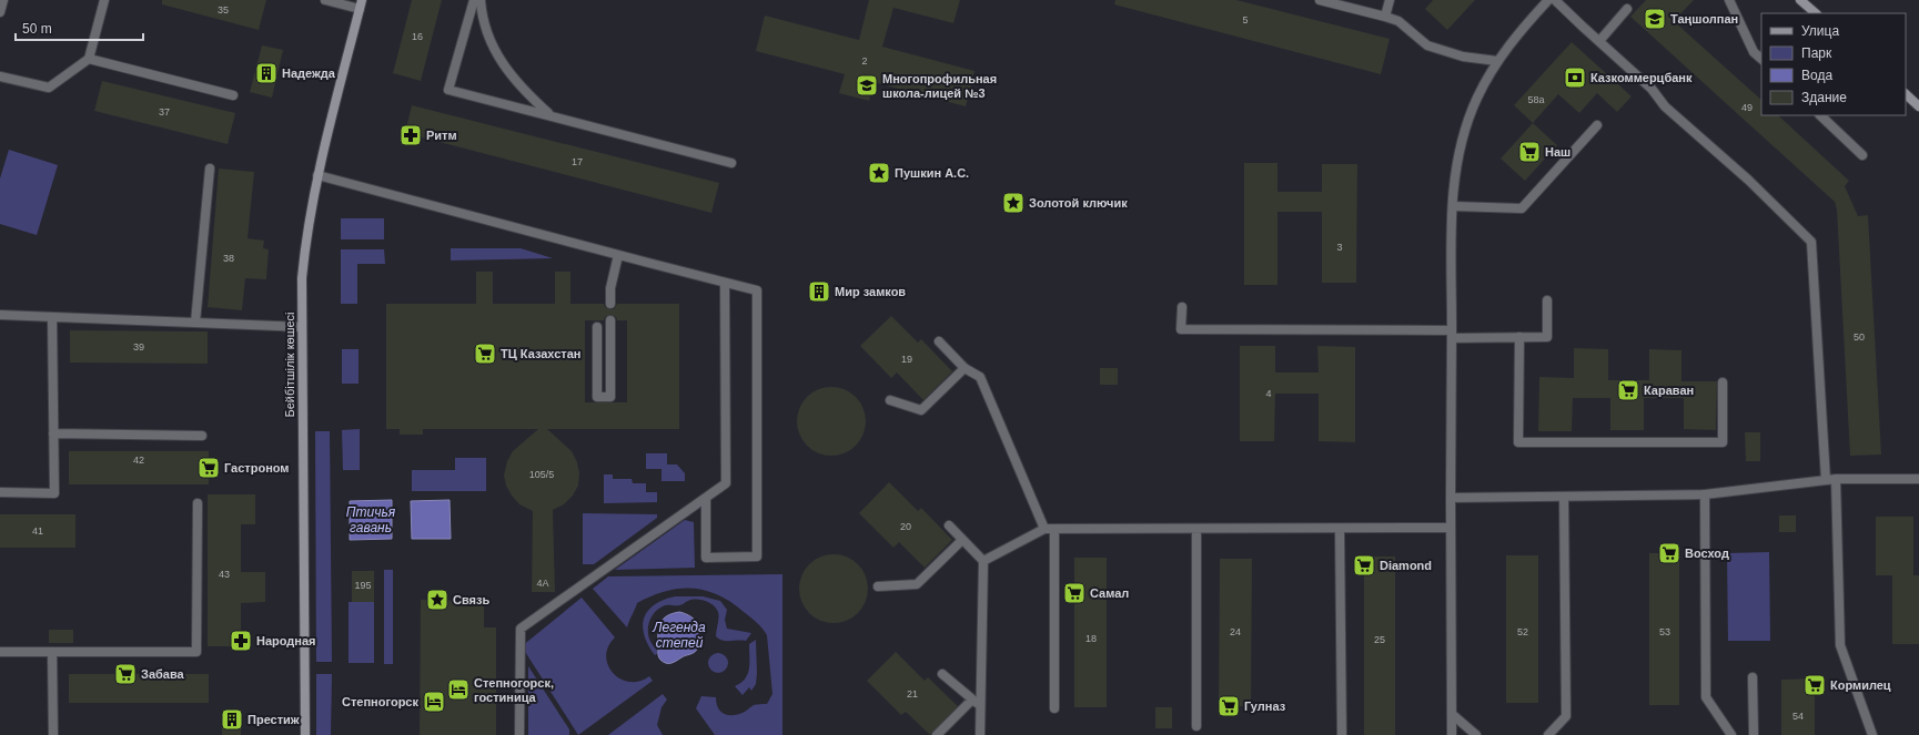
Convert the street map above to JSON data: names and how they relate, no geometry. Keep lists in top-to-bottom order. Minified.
{"streets":{"street":["Бейбітшілік көшесі"]},"water":["Птичья гавань","Легенда степей"],"places":{"school or university":["Таңшолпан","Многопрофильная школа-лицей №3"],"building":["Надежда","Мир замков","Престиж"],"bank":["Казкоммерцбанк"],"pharmacy":["Ритм","Народная"],"supermarket":["Наш","ТЦ Казахстан","Караван","Гастроном","Восход","Diamond","Самал","Забава","Кормилец","Гулназ"],"place":["Пушкин А.С.","Золотой ключик","Связь"],"hotel":["Степногорск, гостиница","Степногорск"]},"house_numbers":["35","5","16","2","58а","49","37","17","3","38","50","39","19","4","42","105/5","20","41","43","4А","195","24","52","53","18","25","21","54"],"legend":["Улица","Парк","Вода","Здание"],"scale_bar":"50 m"}
